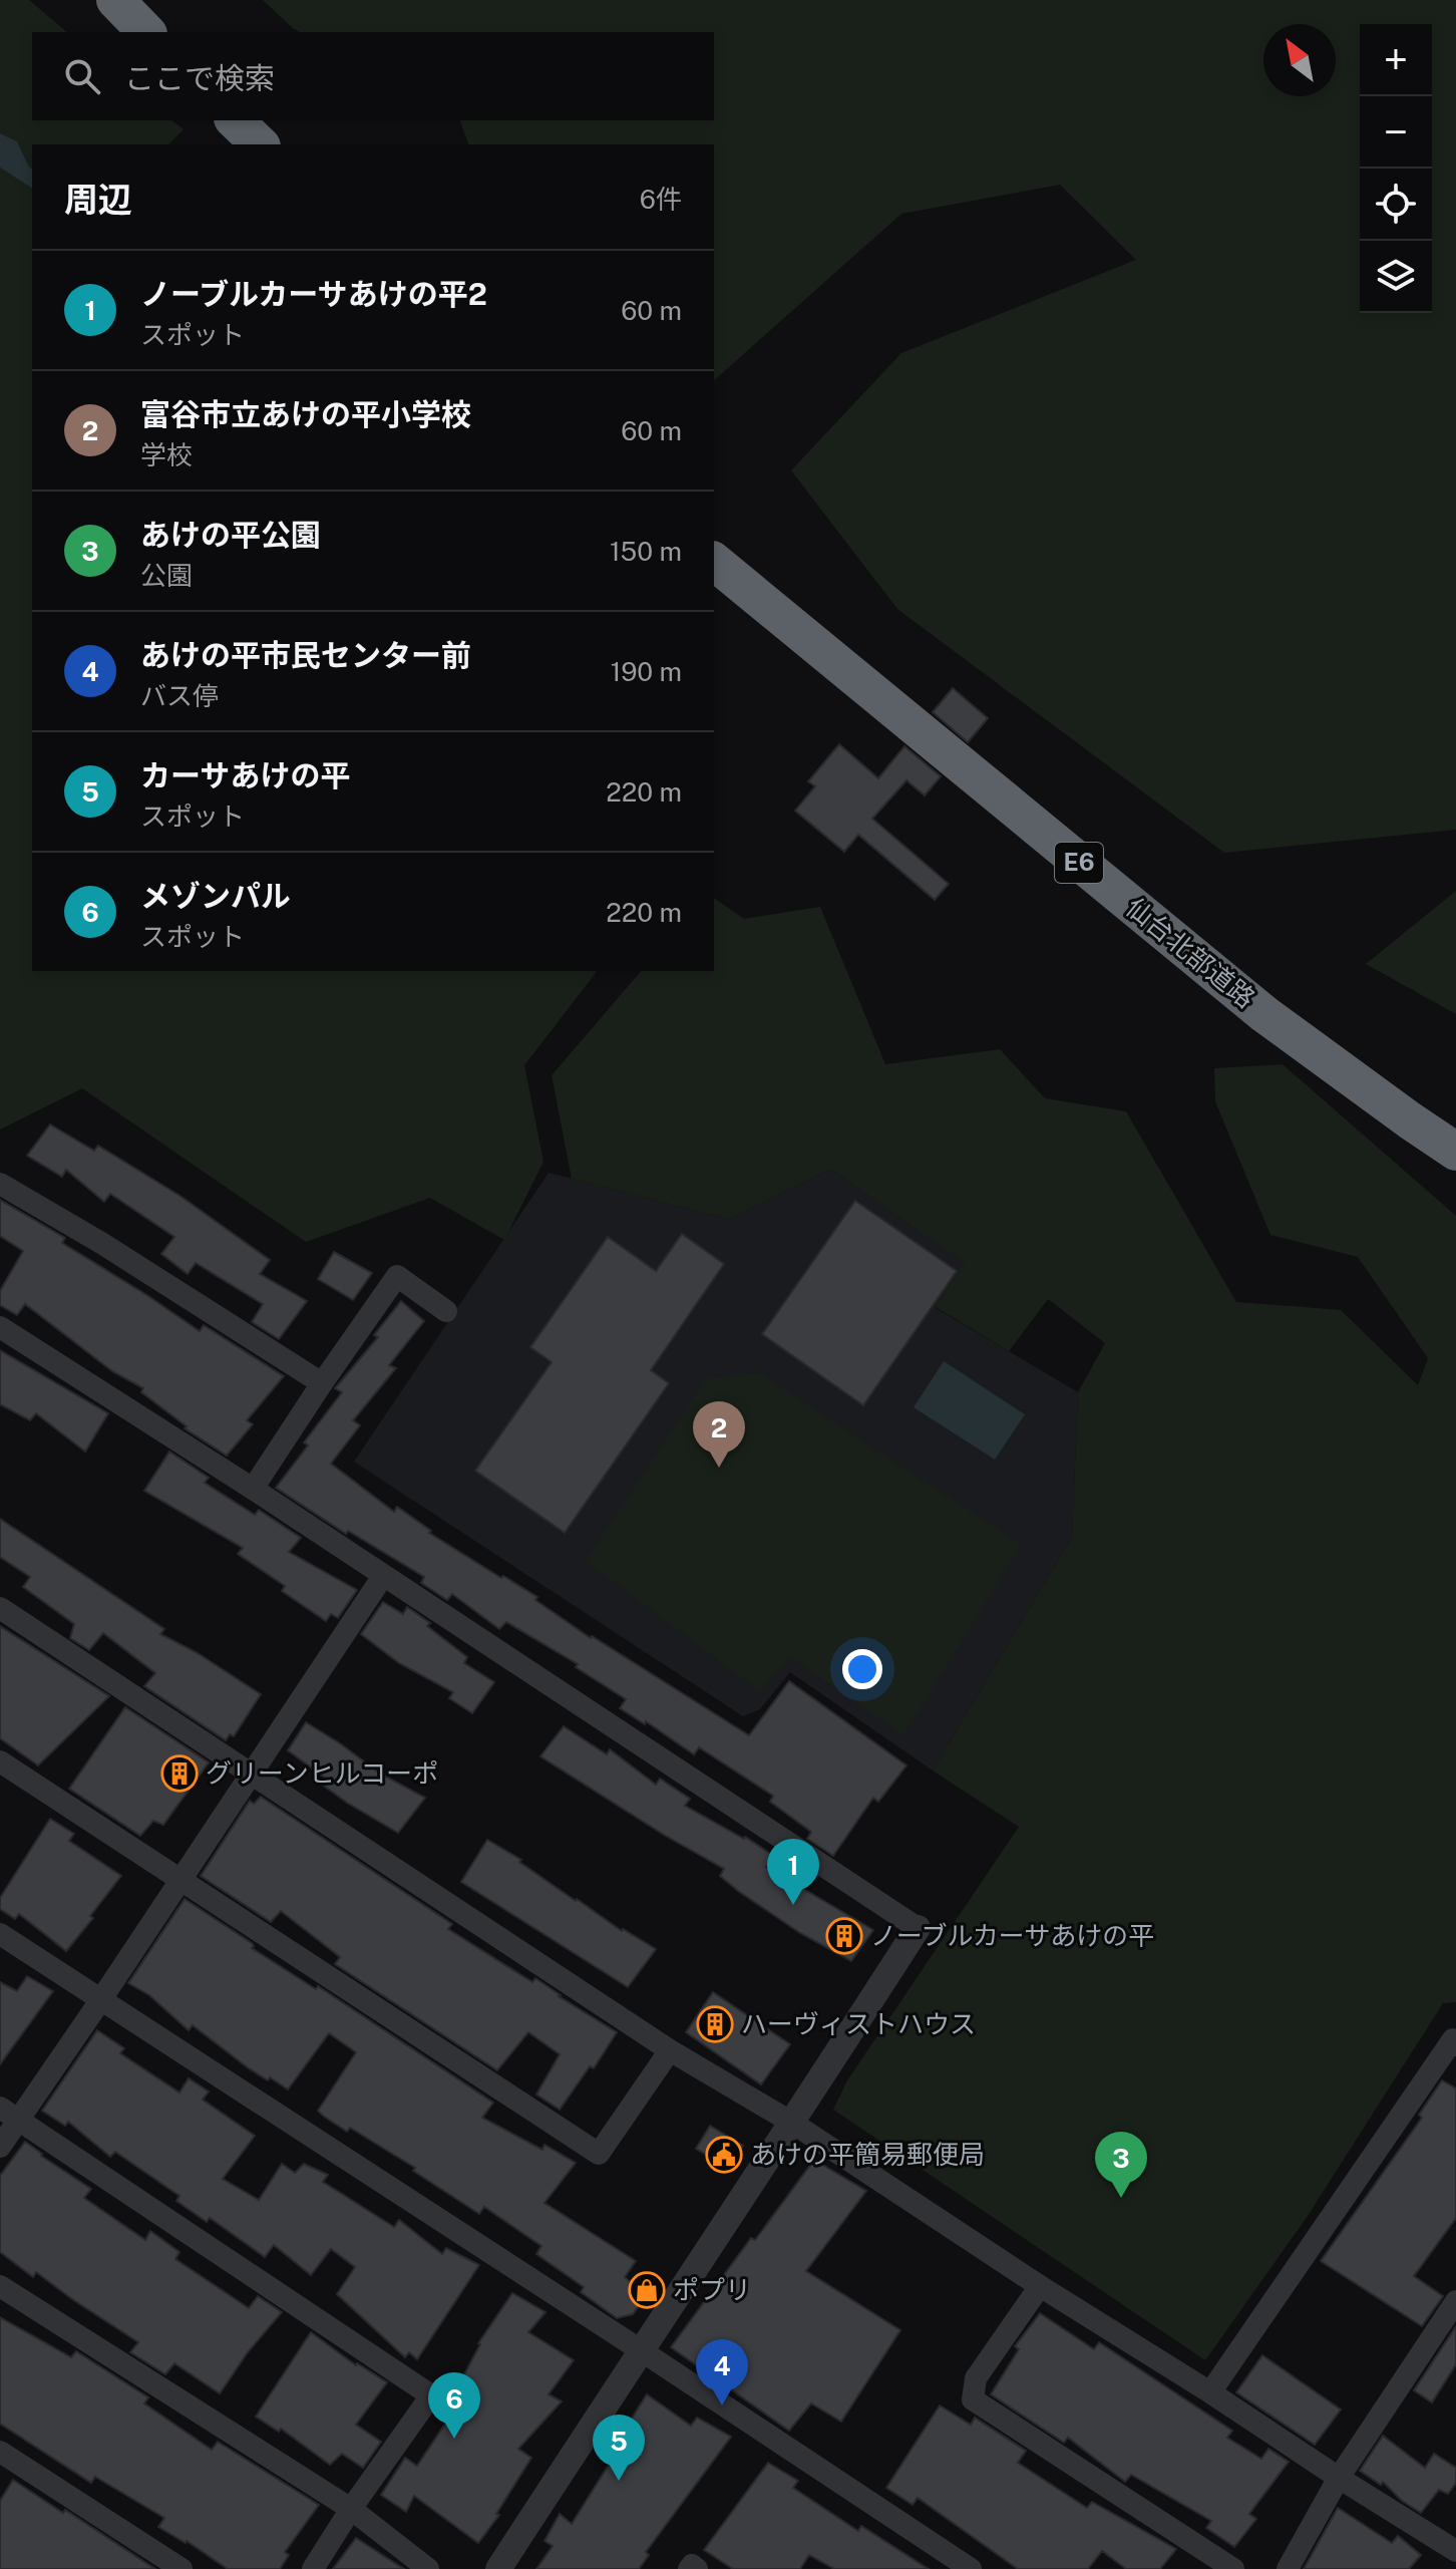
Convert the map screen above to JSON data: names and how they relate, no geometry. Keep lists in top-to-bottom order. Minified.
{"streets":{"highway":["E6","仙台北部道路"]},"places":{"building":["グリーンヒルコーポ","ノーブルカーサあけの平","ハーヴィストハウス"],"public building":["あけの平簡易郵便局"],"shop":["ポプリ"]},"north":"top left","page":{"map_buttons":["+","−"],"search":"ここで検索","heading":["周辺","6件"],"list":[{"mark":"1","name":"ノーブルカーサあけの平2","note":"スポット","value":"60 m"},{"mark":"2","name":"富谷市立あけの平小学校","note":"学校","value":"60 m"},{"mark":"3","name":"あけの平公園","note":"公園","value":"150 m"},{"mark":"4","name":"あけの平市民センター前","note":"バス停","value":"190 m"},{"mark":"5","name":"カーサあけの平","note":"スポット","value":"220 m"},{"mark":"6","name":"メゾンパル","note":"スポット","value":"220 m"}],"pins":["2","1","3","4","6","5"]}}
